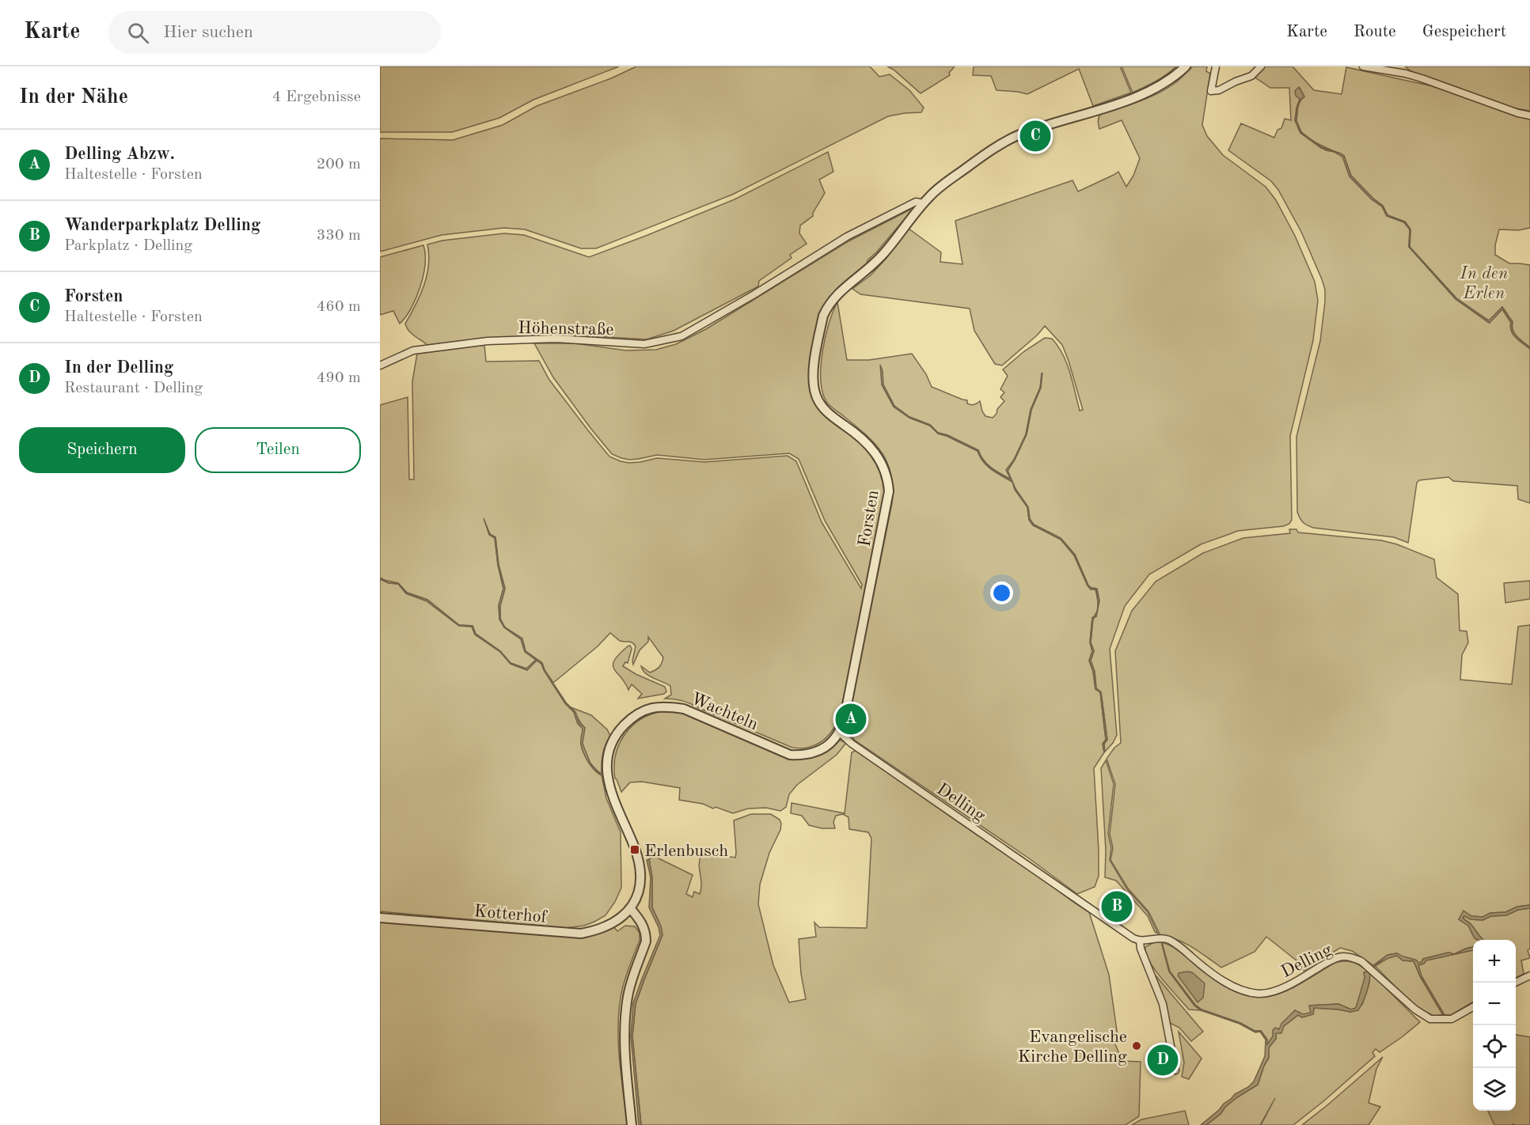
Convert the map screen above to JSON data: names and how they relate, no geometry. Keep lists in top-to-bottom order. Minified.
{"streets":{"street":["Höhenstraße","Forsten","Wachteln","Delling","Kotterhof"]},"crossings":[["Höhenstraße","Forsten"],["Forsten","Wachteln"],["Forsten","Delling"],["Wachteln","Delling"],["Wachteln","Kotterhof"]],"parks":["In den Erlen"],"places":{"transit":["Erlenbusch"],"other":["Evangelische Kirche Delling"]},"page":{"header":"Karte","search":"Hier suchen","nav":["Karte","Route","Gespeichert"],"heading":["In der Nähe","4 Ergebnisse"],"pins":["C","A","B","D"],"list":[{"mark":"A","name":"Delling Abzw.","note":"Haltestelle · Forsten","value":"200 m"},{"mark":"B","name":"Wanderparkplatz Delling","note":"Parkplatz · Delling","value":"330 m"},{"mark":"C","name":"Forsten","note":"Haltestelle · Forsten","value":"460 m"},{"mark":"D","name":"In der Delling","note":"Restaurant · Delling","value":"490 m"}],"buttons":["Speichern","Teilen"],"map_buttons":["+","−"]}}
